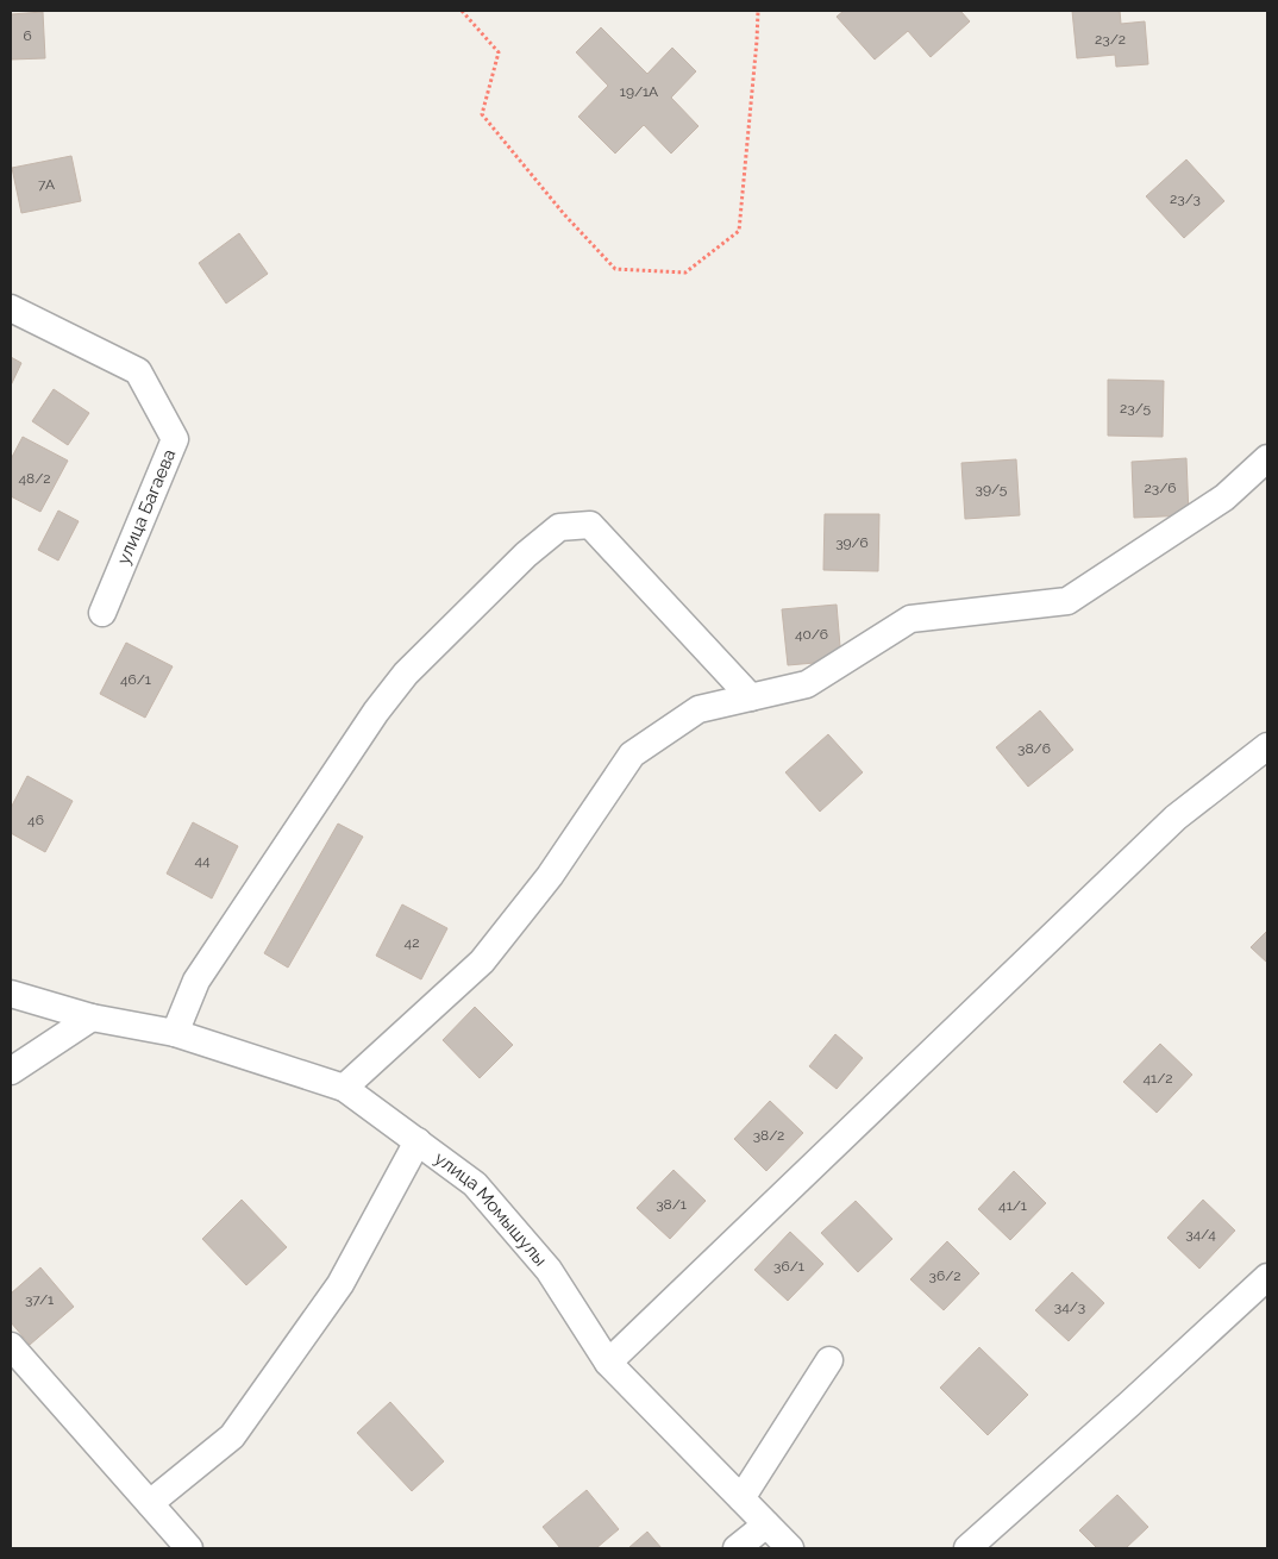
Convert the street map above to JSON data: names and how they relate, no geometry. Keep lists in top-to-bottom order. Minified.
{"streets":{"street":["улица Багаева","улица Момышулы"]},"house_numbers":["6","23/2","19/1А","7А","23/3","23/5","48/2","23/6","39/5","39/6","40/6","46/1","38/6","46","44","42","41/2","38/2","38/1","41/1","34/4","36/1","36/2","37/1","34/3"]}
